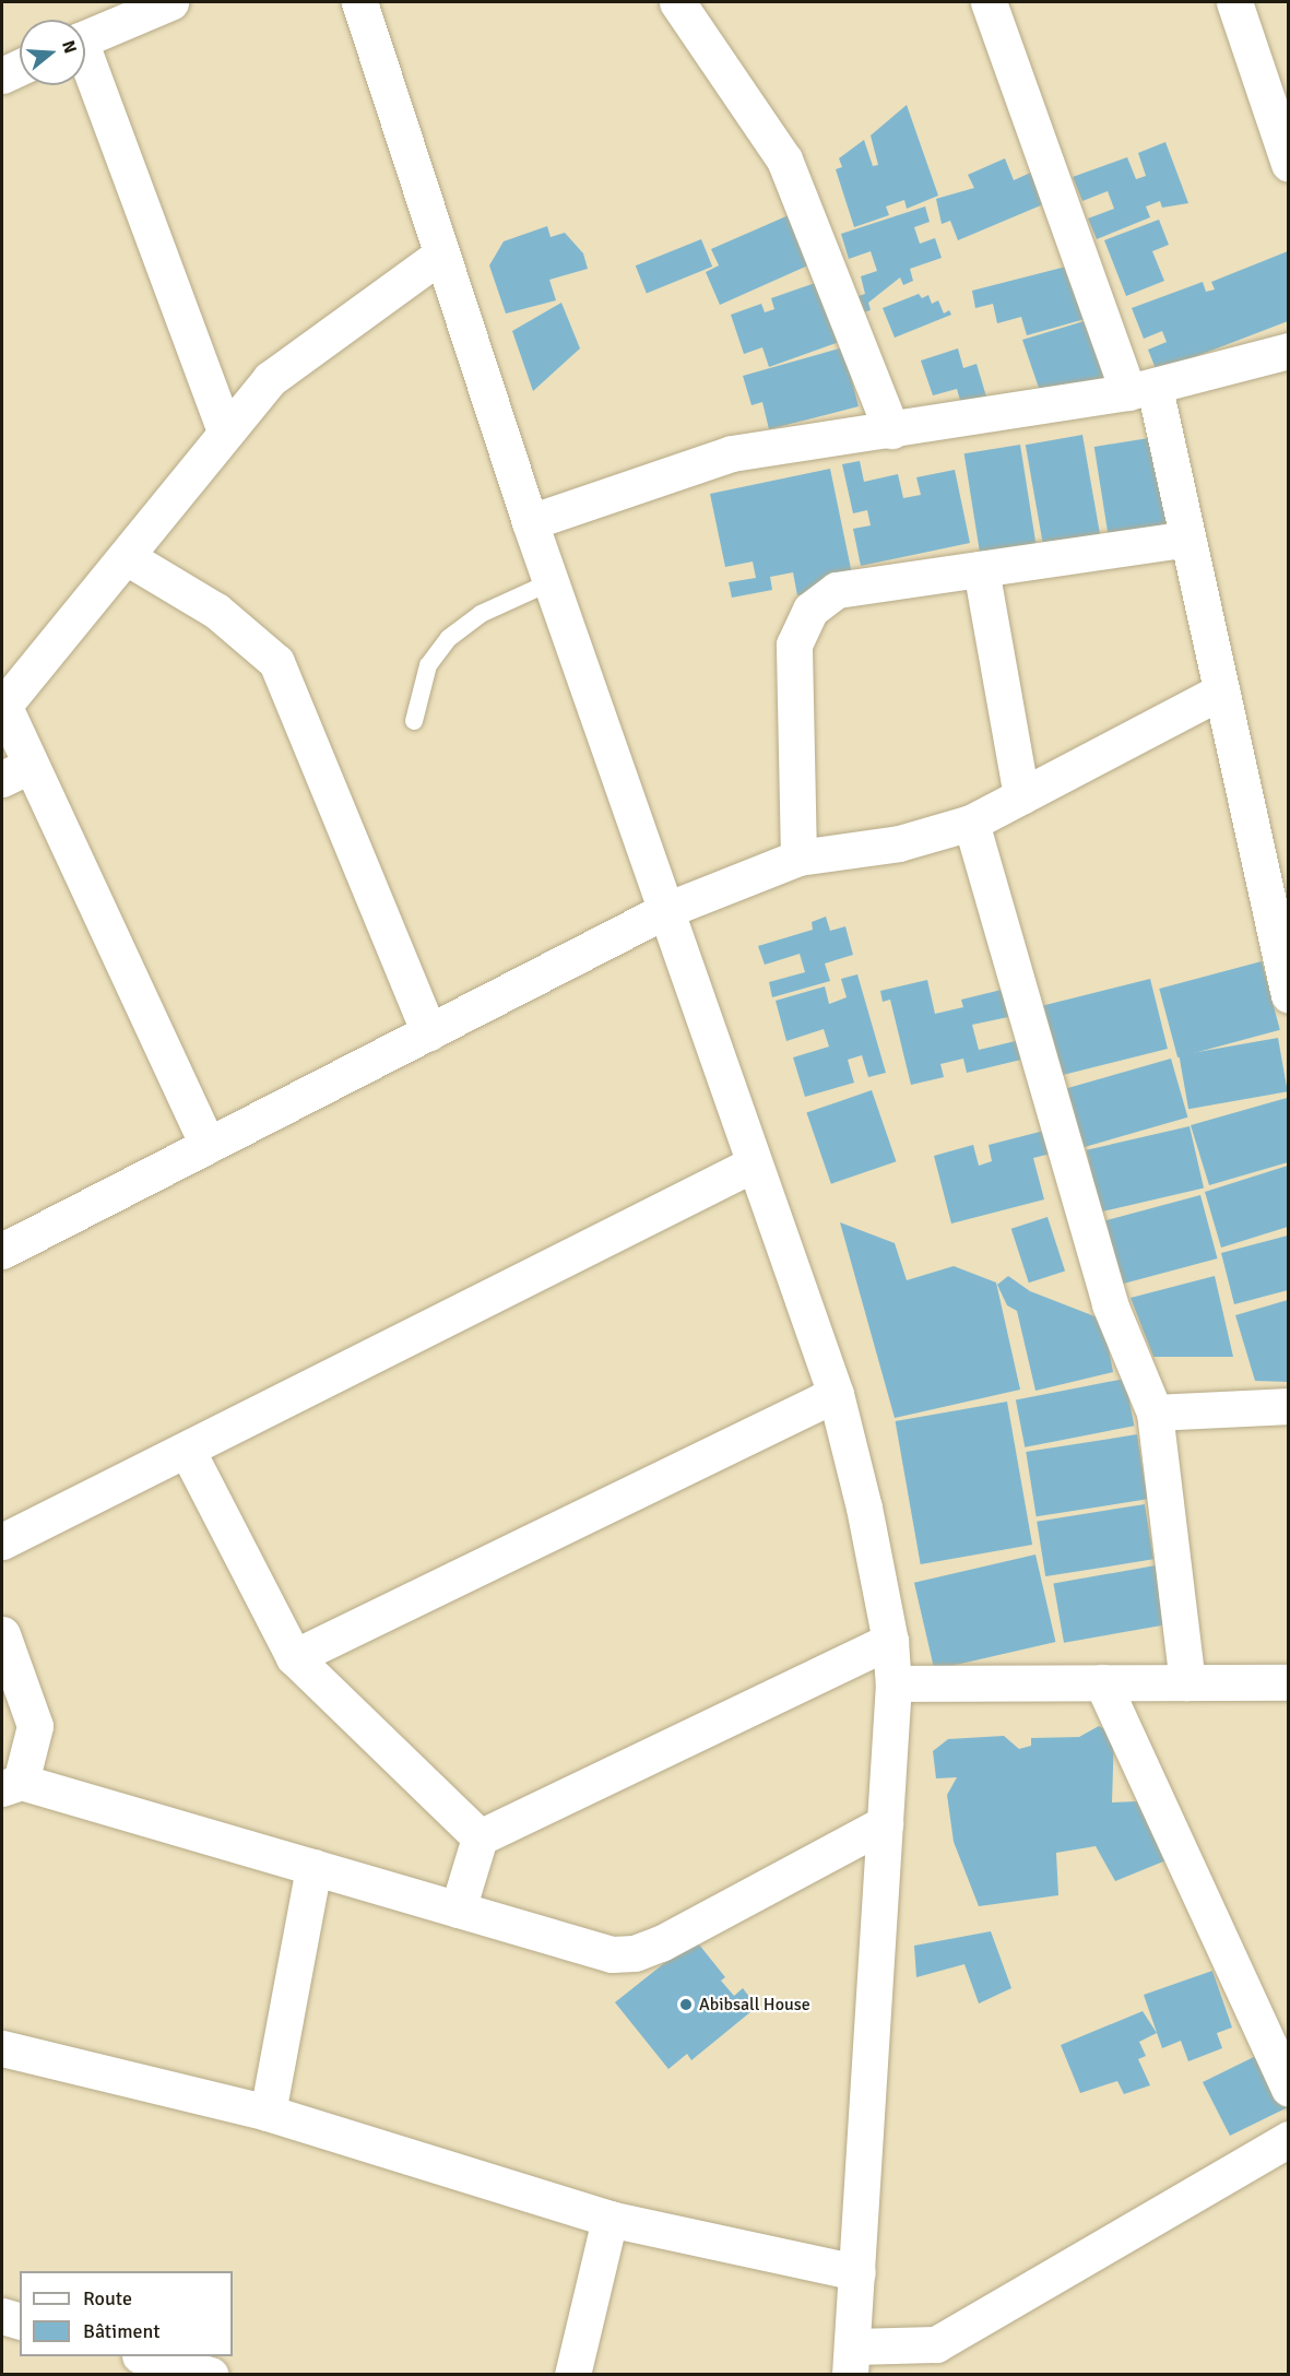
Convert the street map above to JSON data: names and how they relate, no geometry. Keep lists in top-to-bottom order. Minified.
{"places":["Abibsall House"],"legend":["Route","Bâtiment"],"north":"right"}
